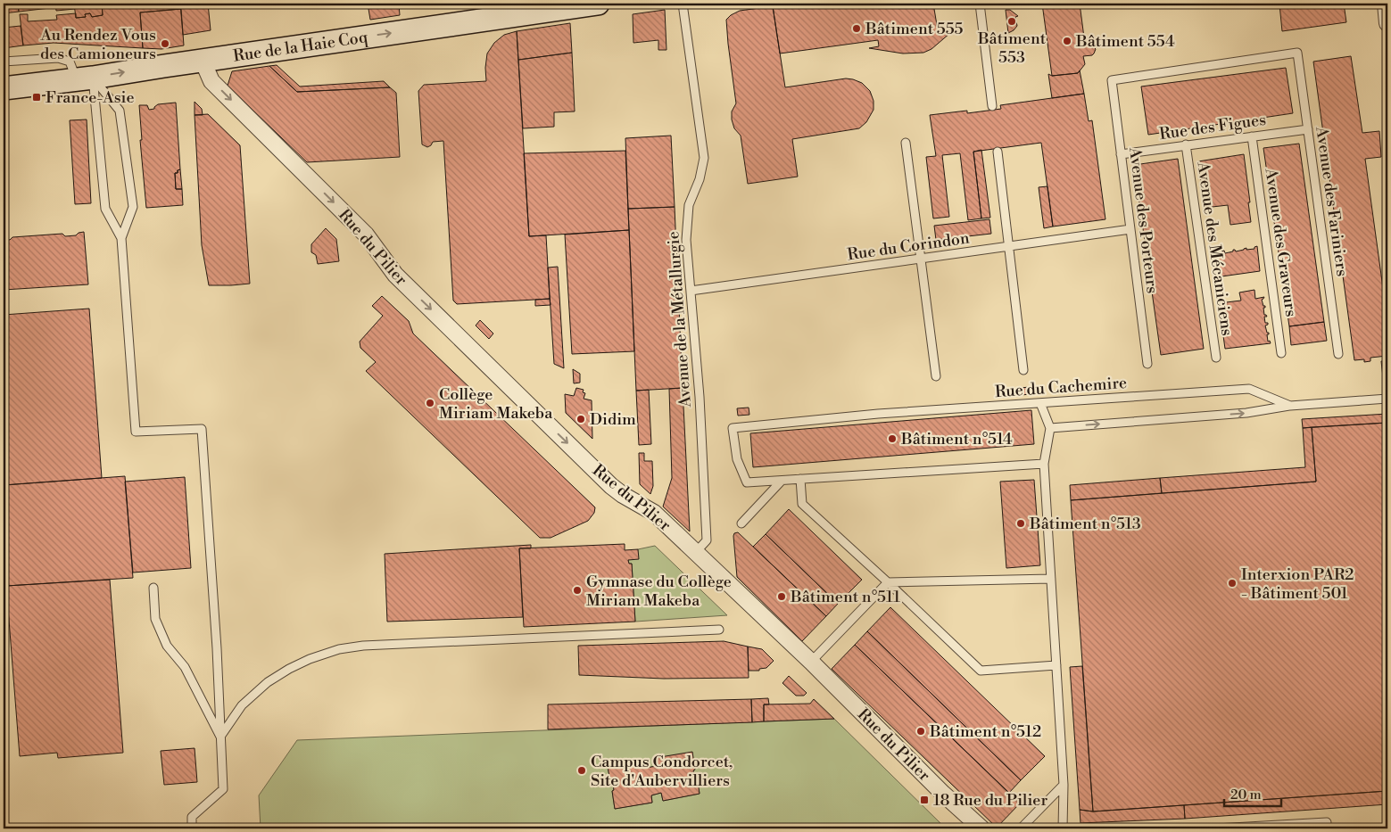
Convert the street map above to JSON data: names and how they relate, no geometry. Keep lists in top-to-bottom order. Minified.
{"streets":{"main road":["Rue de la Haie Coq"],"street":["Rue du Pilier"],"lane":["Rue des Figues","Avenue des Fariniers","Avenue des Porteurs","Avenue des Graveurs","Rue du Corindon","Avenue des Mécaniciens","Avenue de la Métallurgie","Rue du Cachemire"]},"crossings":[["Rue de la Haie Coq","Rue du Pilier"],["Rue des Figues","Avenue des Fariniers"],["Rue des Figues","Avenue des Porteurs"],["Rue des Figues","Avenue des Graveurs"],["Rue des Figues","Avenue des Mécaniciens"],["Avenue des Fariniers","Avenue des Porteurs"],["Avenue des Porteurs","Rue du Corindon"],["Rue du Corindon","Avenue de la Métallurgie"],["Rue du Pilier","Avenue de la Métallurgie"]],"one_way":["Rue de la Haie Coq","Rue du Pilier"],"places":{"other":["Bâtiment 553","Bâtiment 555","Bâtiment 554","Au Rendez Vous des Camioneurs","Collège Miriam Makeba","Didim","Bâtiment n°514","Bâtiment n°513","Interxion PAR2 - Bâtiment 501","Gymnase du Collège Miriam Makeba","Bâtiment n°511","Bâtiment n°512","Campus Condorcet, Site d'Aubervilliers"],"transit":["France-Asie","18 Rue du Pilier"]},"scale_bar":"20 m"}
